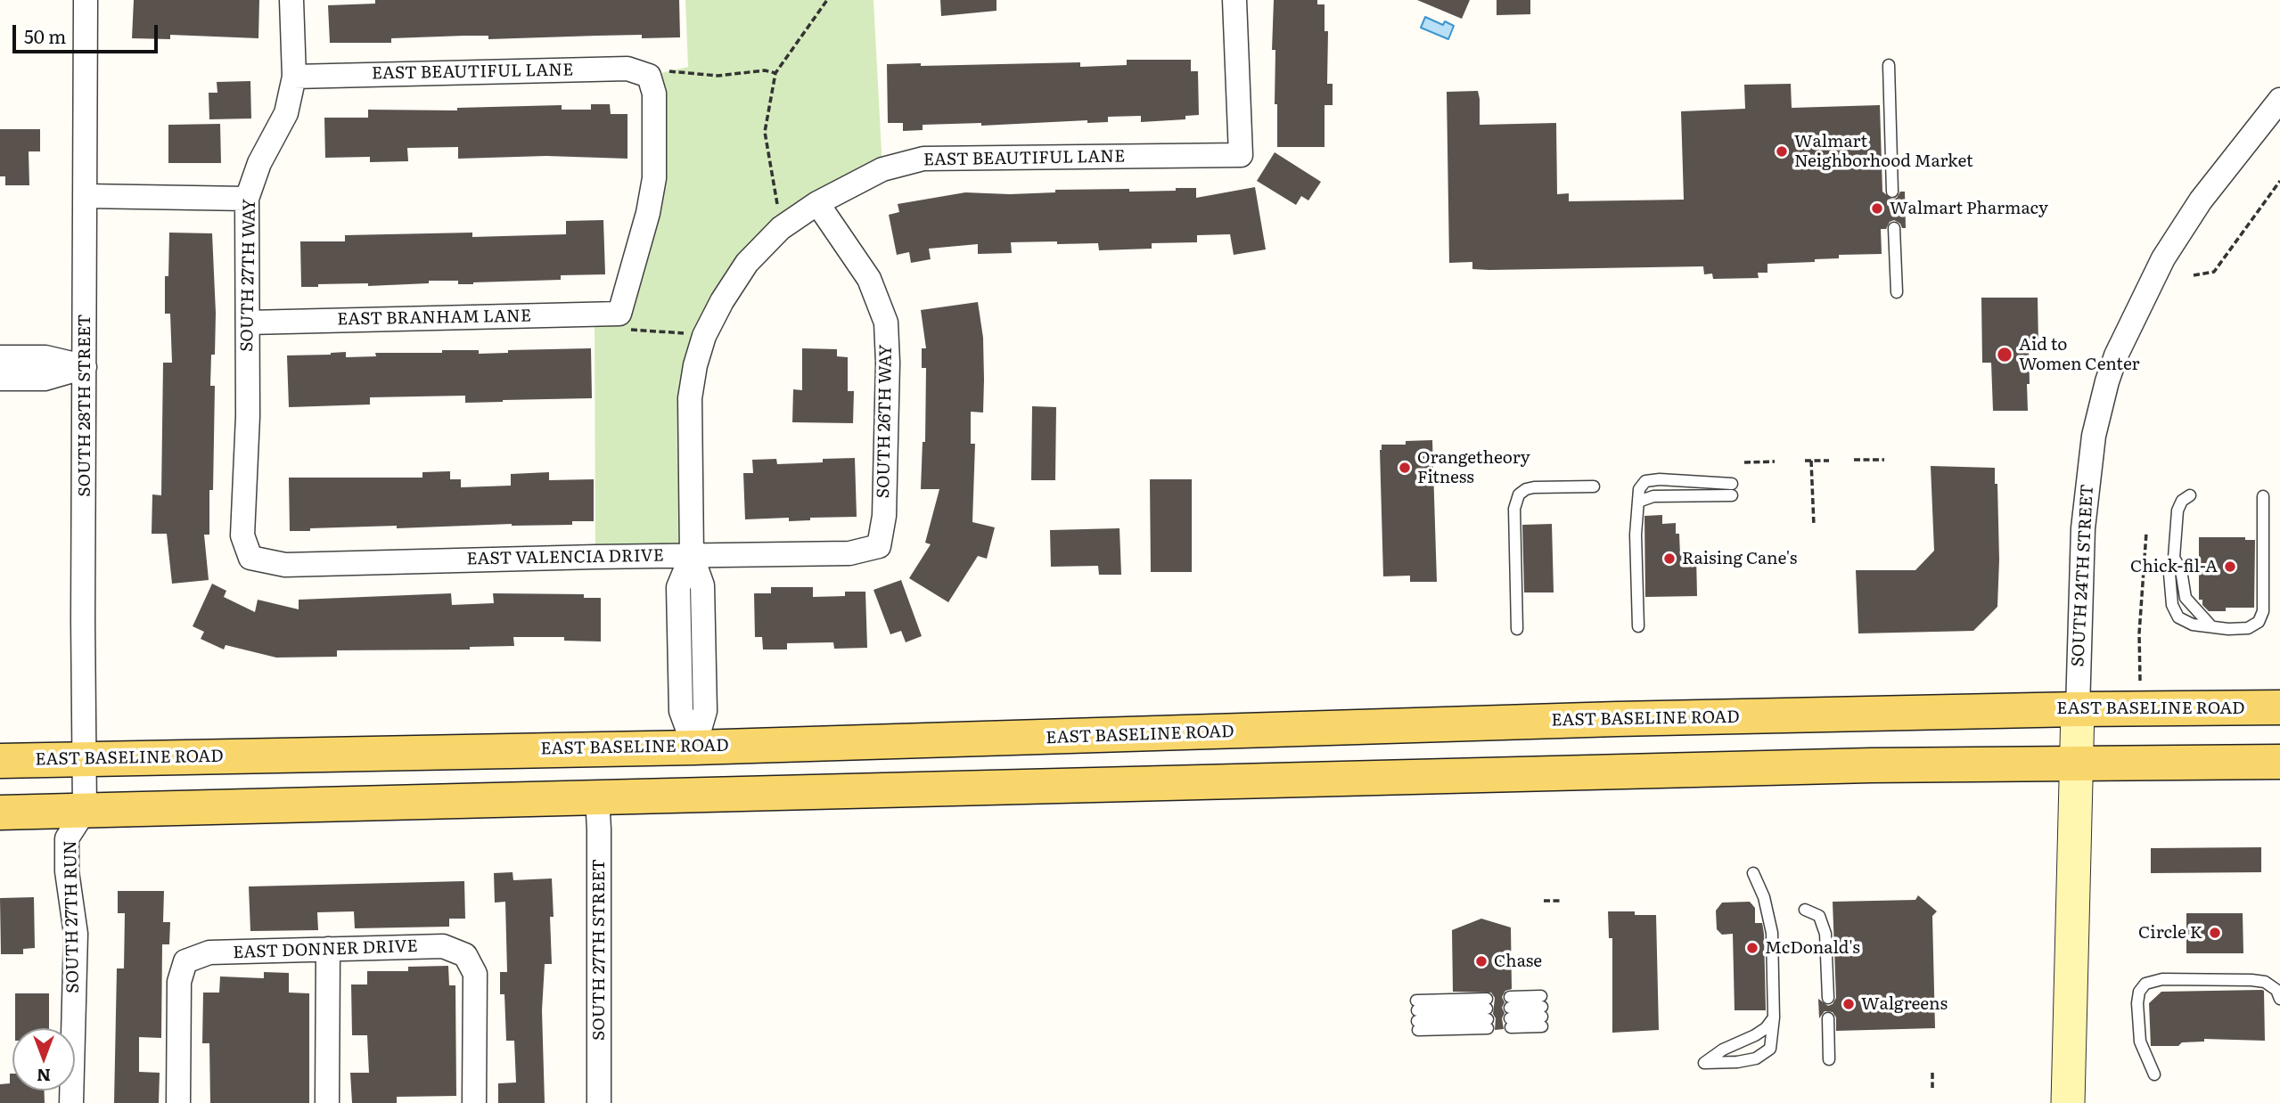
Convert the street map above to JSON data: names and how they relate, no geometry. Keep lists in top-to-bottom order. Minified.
{"streets":{"main road":["SOUTH 24TH STREET","EAST BASELINE ROAD"],"street":["EAST BEAUTIFUL LANE","SOUTH 27TH WAY","EAST BRANHAM LANE","SOUTH 28TH STREET","SOUTH 26TH WAY","EAST VALENCIA DRIVE","SOUTH 27TH RUN","EAST DONNER DRIVE","SOUTH 27TH STREET"]},"crossings":[["EAST BEAUTIFUL LANE","SOUTH 27TH WAY"],["EAST BEAUTIFUL LANE","SOUTH 26TH WAY"],["SOUTH 27TH WAY","EAST BRANHAM LANE"],["SOUTH 27TH WAY","EAST VALENCIA DRIVE"],["SOUTH 28TH STREET","EAST BASELINE ROAD"],["SOUTH 28TH STREET","SOUTH 27TH RUN"],["SOUTH 26TH WAY","EAST VALENCIA DRIVE"],["SOUTH 24TH STREET","EAST BASELINE ROAD"]],"places":["Walmart Neighborhood Market","Walmart Pharmacy","Aid to Women Center","Orangetheory Fitness","Raising Cane's","Chick-fil-A","Circle K","McDonald's","Chase","Walgreens"],"scale_bar":"50 m","north":"bottom"}
